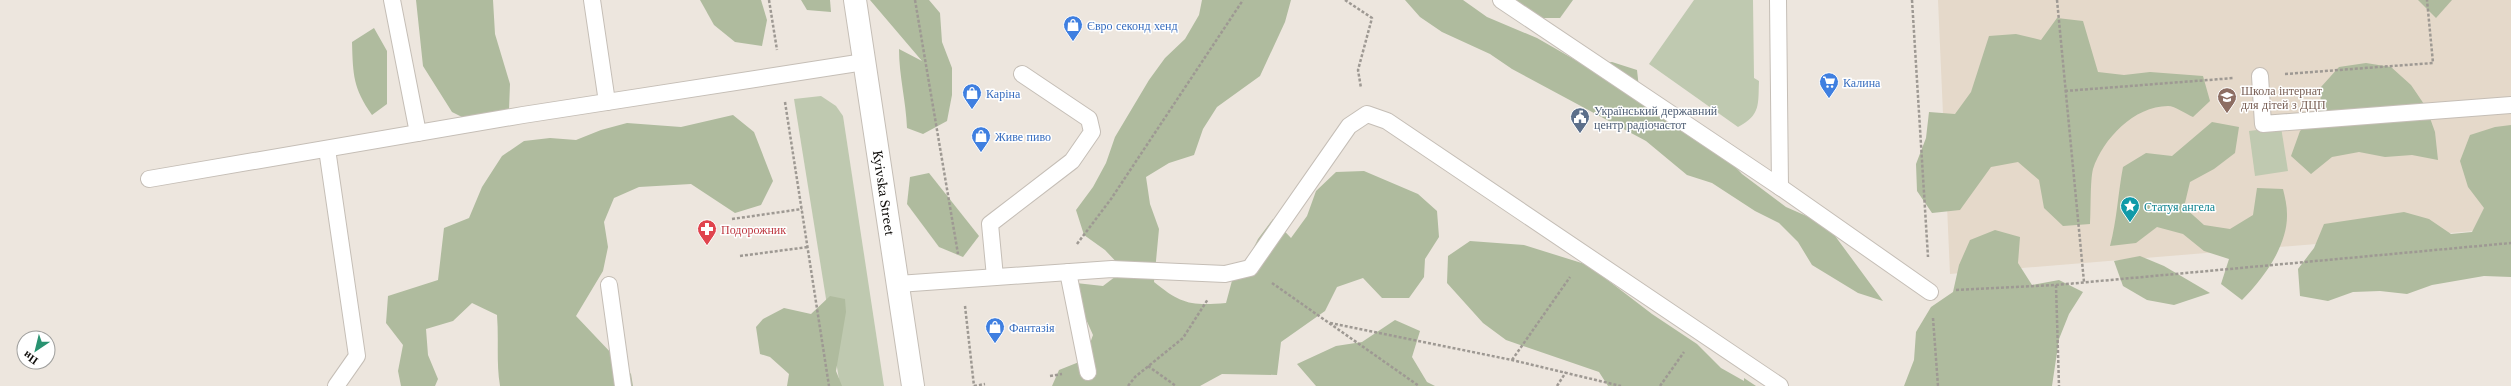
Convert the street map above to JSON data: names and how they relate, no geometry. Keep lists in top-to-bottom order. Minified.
{"streets":{"main road":["Kyivska Street"]},"places":{"shop":["Євро секонд хенд","Каріна","Живе пиво","Фантазія"],"supermarket":["Калина"],"school or university":["Школа інтернат для дітей з ДЦП"],"public building":["Український державний центр радіочастот"],"place":["Статуя ангела"],"pharmacy":["Подорожник"]},"north":"bottom left"}
